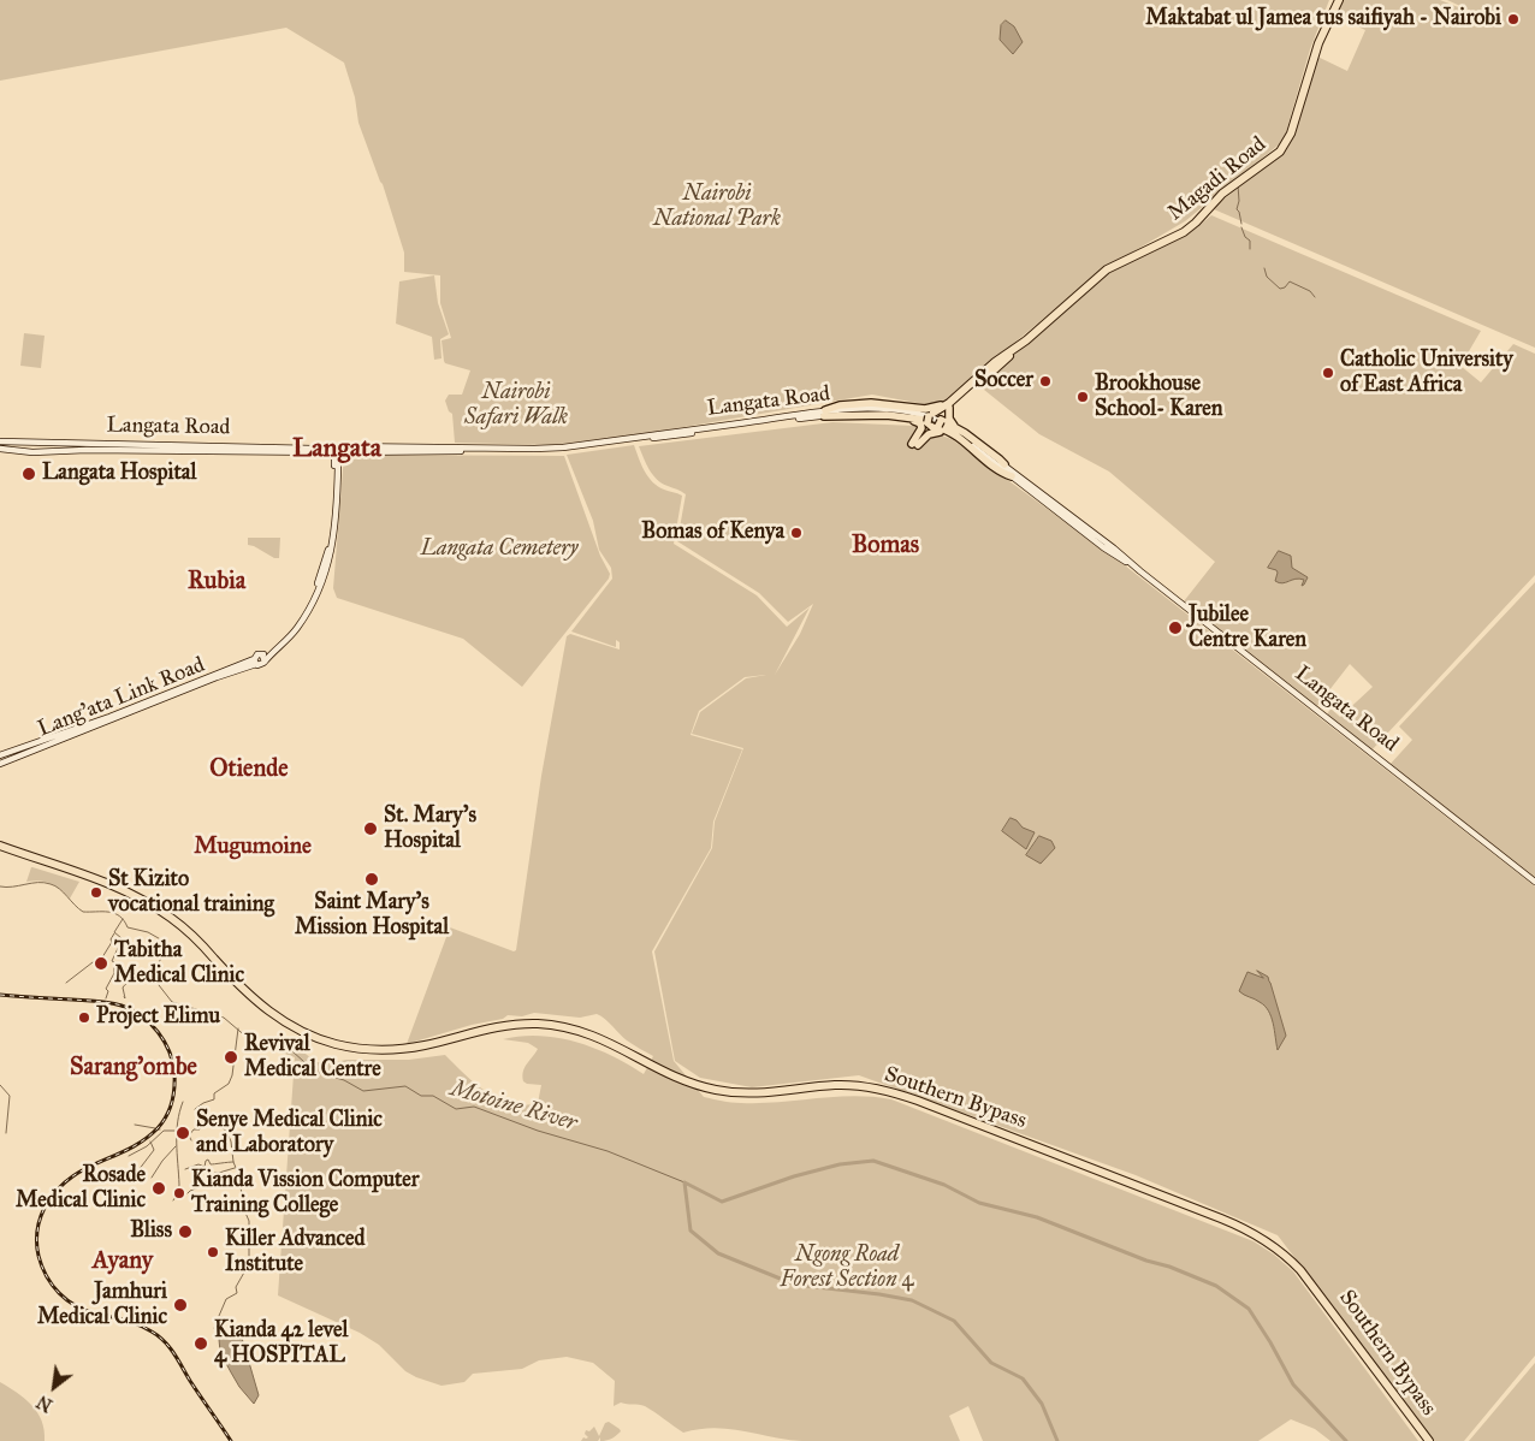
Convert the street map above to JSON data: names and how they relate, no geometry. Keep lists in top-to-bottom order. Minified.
{"streets":{"highway":["Magadi Road","Southern Bypass"],"main road":["Langata Road","Lang'ata Link Road"]},"crossings":[["Magadi Road","Langata Road"]],"districts":["Langata","Bomas","Rubia","Otiende","Mugumoine","Sarang'ombe","Ayany"],"water":["Motoine River"],"parks":["Nairobi National Park","Nairobi Safari Walk","Langata Cemetery","Ngong Road Forest Section 4"],"places":["Maktabat ul Jamea tus saifiyah - Nairobi","Catholic University of East Africa","Soccer","Brookhouse School- Karen","Langata Hospital","Bomas of Kenya","Jubilee Centre Karen","St. Mary's Hospital","Saint Mary's Mission Hospital","St Kizito vocational training","Tabitha Medical Clinic","Project Elimu","Revival Medical Centre","Senye Medical Clinic and Laboratory","Rosade Medical Clinic","Kianda Vission Computer Training College","Bliss","Killer Advanced Institute","Jamhuri Medical Clinic","Kianda 42 level 4 HOSPITAL"],"north":"bottom left"}
